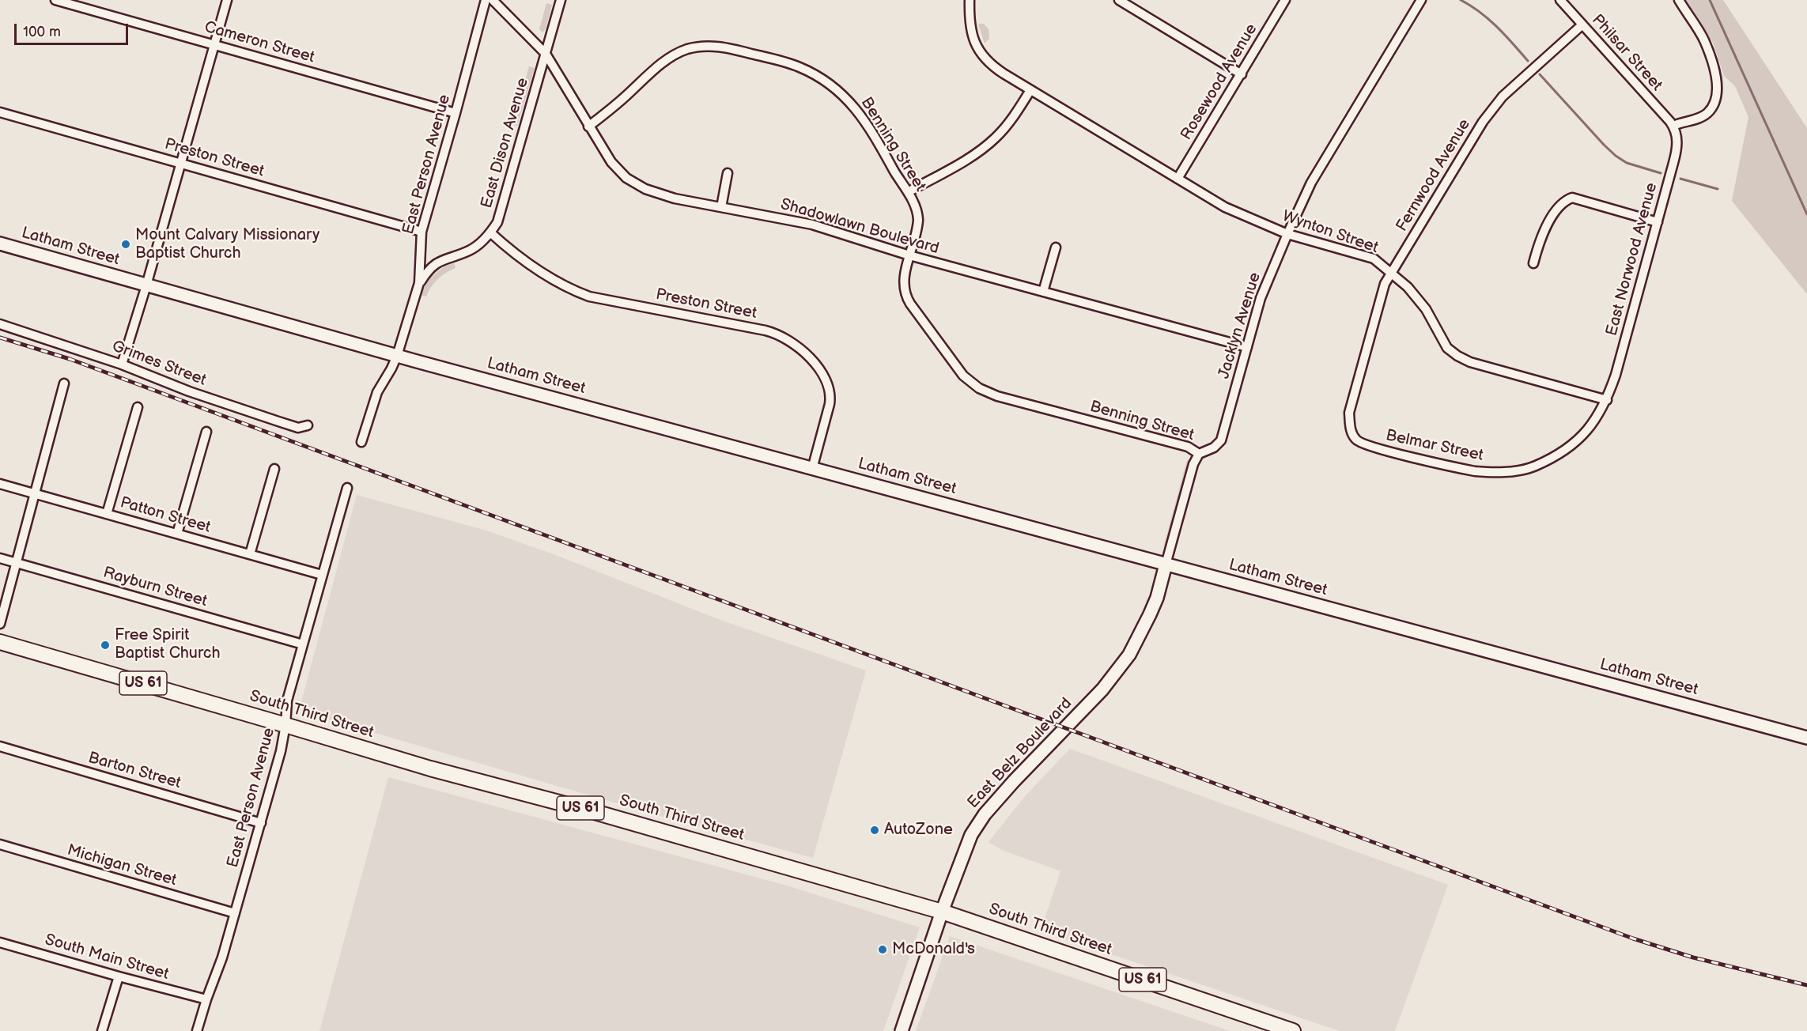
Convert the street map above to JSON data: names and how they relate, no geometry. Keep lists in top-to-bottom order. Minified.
{"streets":{"main road":["US 61","South Third Street"],"street":["Cameron Street","Philsar Street","Rosewood Avenue","East Dison Avenue","Benning Street","Preston Street","East Person Avenue","Fernwood Avenue","Shadowlawn Boulevard","Wynton Street","Latham Street","East Norwood Avenue","Jacklyn Avenue","Grimes Street","Belmar Street","Patton Street","Rayburn Street","East Belz Boulevard","Barton Street","Michigan Street","South Main Street"]},"crossings":[["Cameron Street","East Person Avenue"],["Philsar Street","Fernwood Avenue"],["Philsar Street","East Norwood Avenue"],["Rosewood Avenue","Wynton Street"],["East Dison Avenue","Preston Street"],["East Dison Avenue","East Person Avenue"],["East Dison Avenue","Shadowlawn Boulevard"],["Benning Street","Shadowlawn Boulevard"],["Benning Street","Jacklyn Avenue"],["Preston Street","East Person Avenue"],["Preston Street","Latham Street"],["East Person Avenue","Latham Street"],["East Person Avenue","Patton Street"],["East Person Avenue","Rayburn Street"],["East Person Avenue","South Third Street"],["East Person Avenue","Barton Street"],["East Person Avenue","Michigan Street"],["East Person Avenue","South Main Street"],["Fernwood Avenue","Wynton Street"],["Fernwood Avenue","Belmar Street"],["Shadowlawn Boulevard","Jacklyn Avenue"],["Wynton Street","East Norwood Avenue"],["Wynton Street","Jacklyn Avenue"],["Wynton Street","Belmar Street"],["Latham Street","East Belz Boulevard"],["East Norwood Avenue","Belmar Street"],["South Third Street","East Belz Boulevard"]],"places":["Mount Calvary Missionary Baptist Church","Free Spirit Baptist Church","AutoZone","McDonald's"],"scale_bar":"100 m"}
